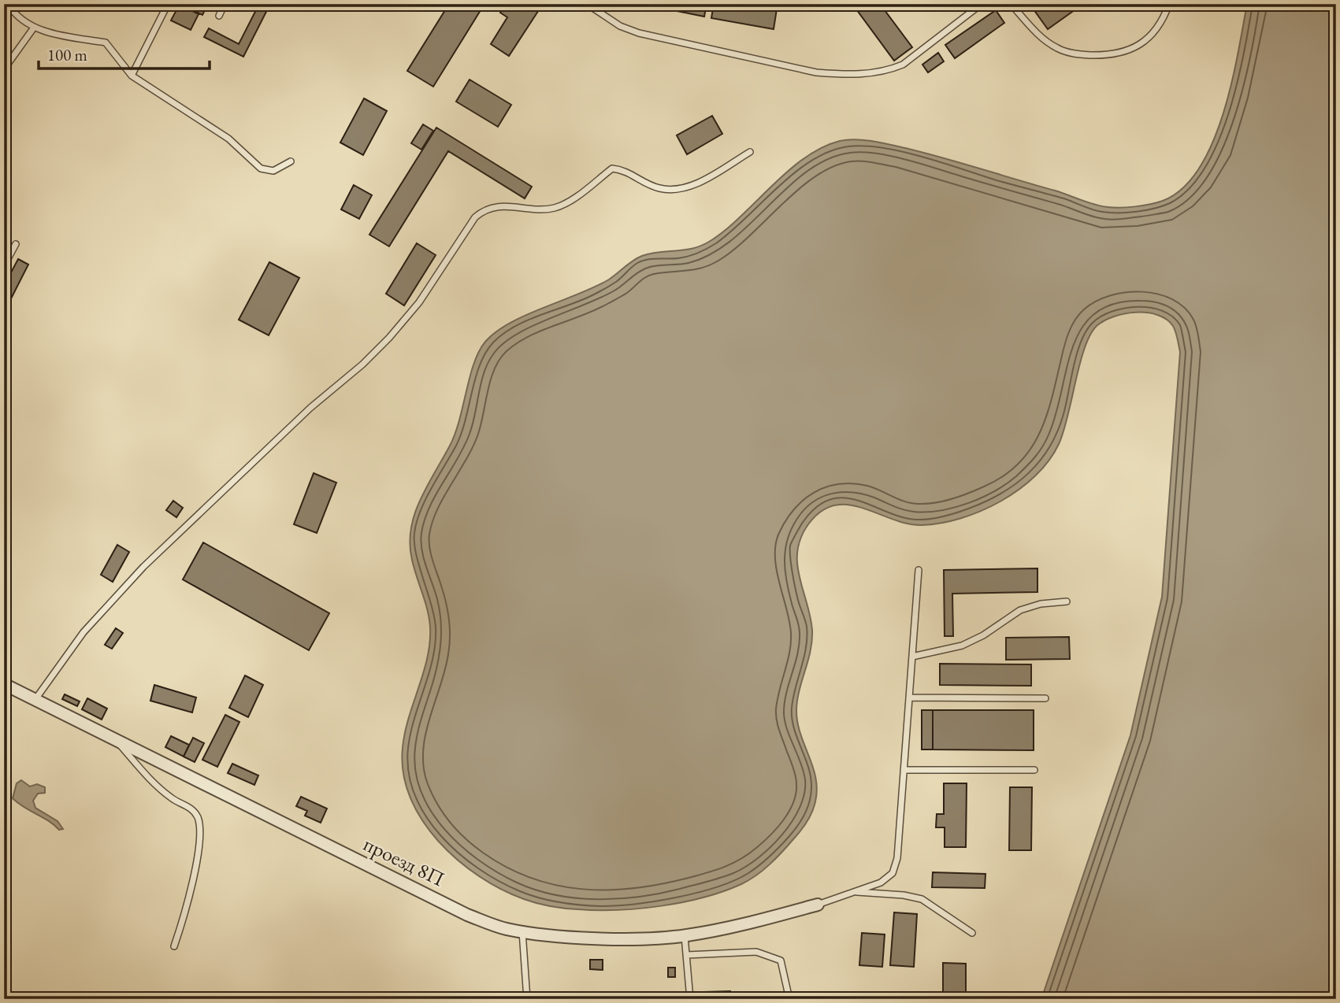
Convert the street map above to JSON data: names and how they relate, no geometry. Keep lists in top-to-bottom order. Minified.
{"streets":{"street":["проезд 8П"]},"scale_bar":"100 m"}
